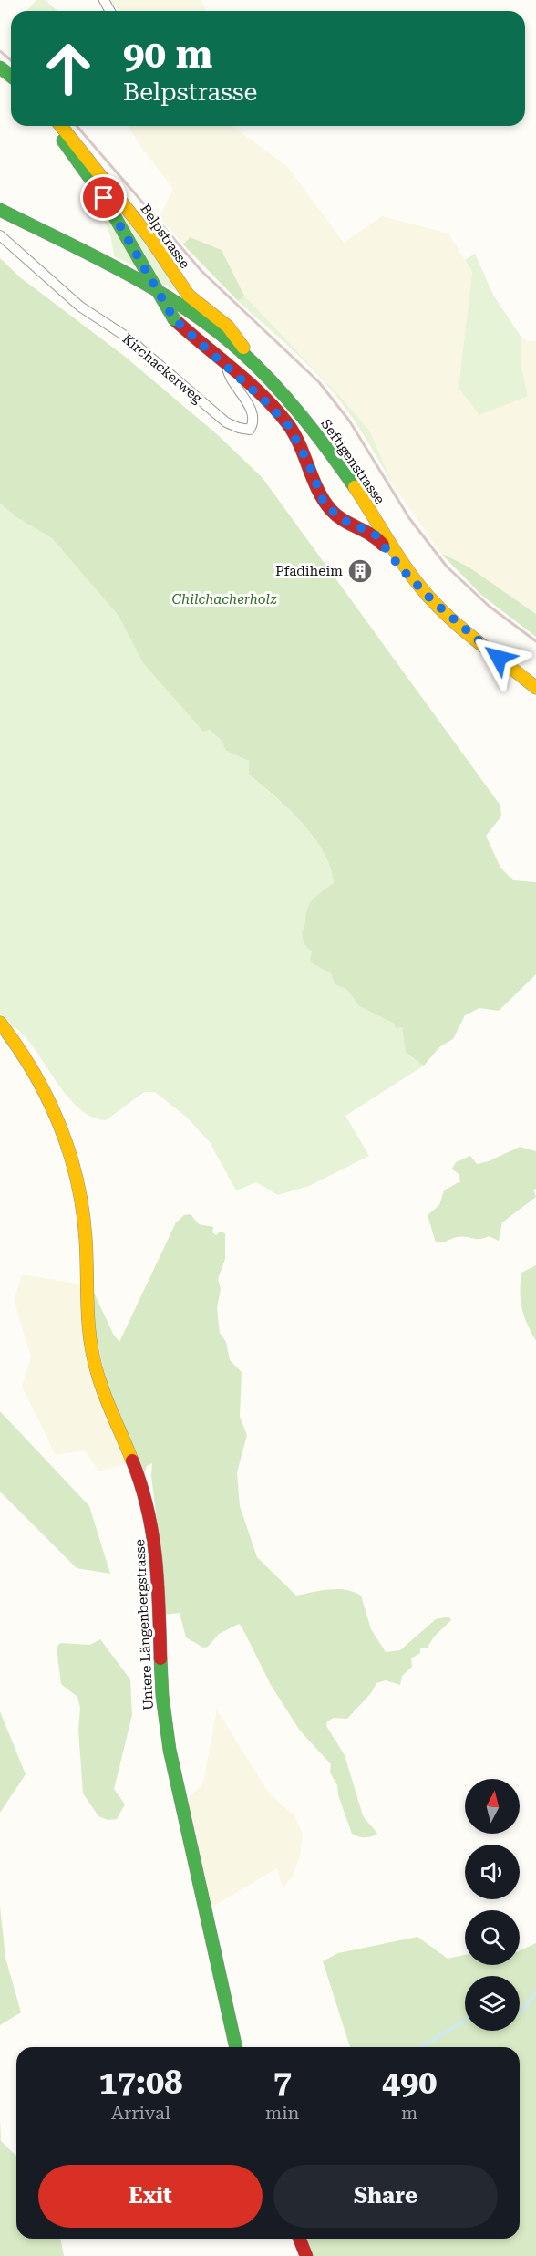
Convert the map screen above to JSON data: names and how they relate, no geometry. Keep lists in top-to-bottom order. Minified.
{"streets":{"street":["Belpstrasse","Kirchackerweg","Seftigenstrasse","Untere Längenbergstrasse"]},"crossings":[["Belpstrasse","Seftigenstrasse"]],"parks":["Chilchacherholz"],"places":{"building":["Pfadiheim"]},"north":"top","page":{"turn":["90 m","Belpstrasse"],"eta":["17:08","Arrival","7","min","490","m"],"buttons":["Exit","Share"]}}
